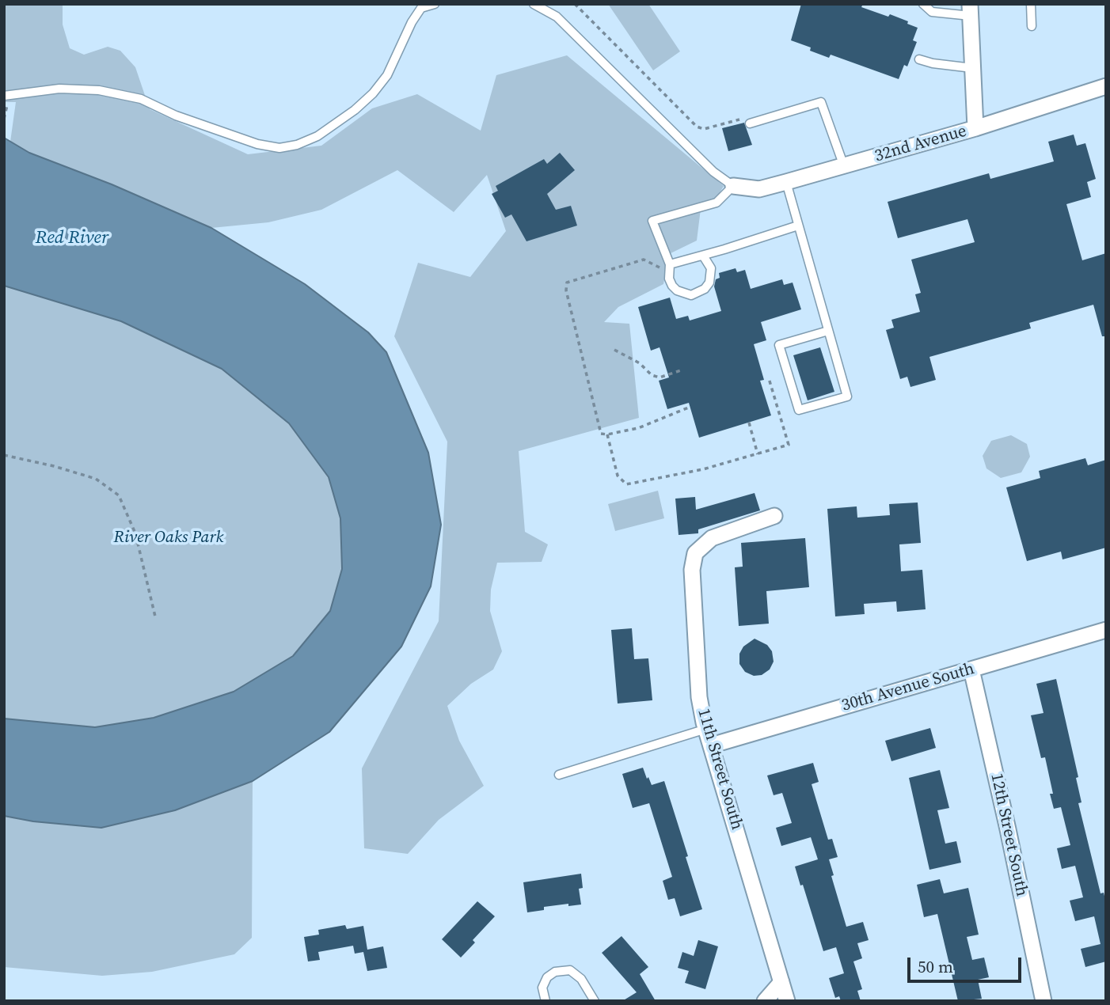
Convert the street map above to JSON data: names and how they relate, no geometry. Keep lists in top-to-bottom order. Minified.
{"streets":{"street":["32nd Avenue","30th Avenue South","11th Street South","12th Street South"]},"crossings":[["30th Avenue South","11th Street South"],["30th Avenue South","12th Street South"]],"water":["Red River"],"parks":["River Oaks Park"],"scale_bar":"50 m"}
